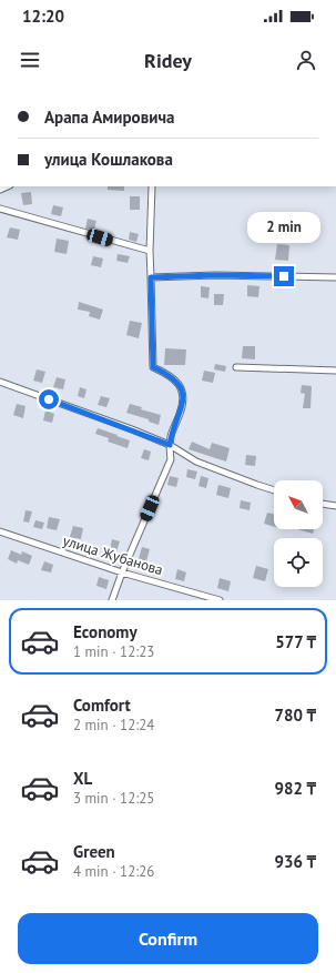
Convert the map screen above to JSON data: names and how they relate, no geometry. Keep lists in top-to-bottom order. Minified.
{"streets":{"street":["улица Жубанова"]},"north":"top left","page":{"status":"12:20","header":"Ridey","banner":["Арапа Амировича","улица Кошлакова"],"bubble":"2 min","list":[{"name":"Economy","note":"1 min · 12:23","value":"577 ₸"},{"name":"Comfort","note":"2 min · 12:24","value":"780 ₸"},{"name":"XL","note":"3 min · 12:25","value":"982 ₸"},{"name":"Green","note":"4 min · 12:26","value":"936 ₸"}],"buttons":"Confirm"}}
